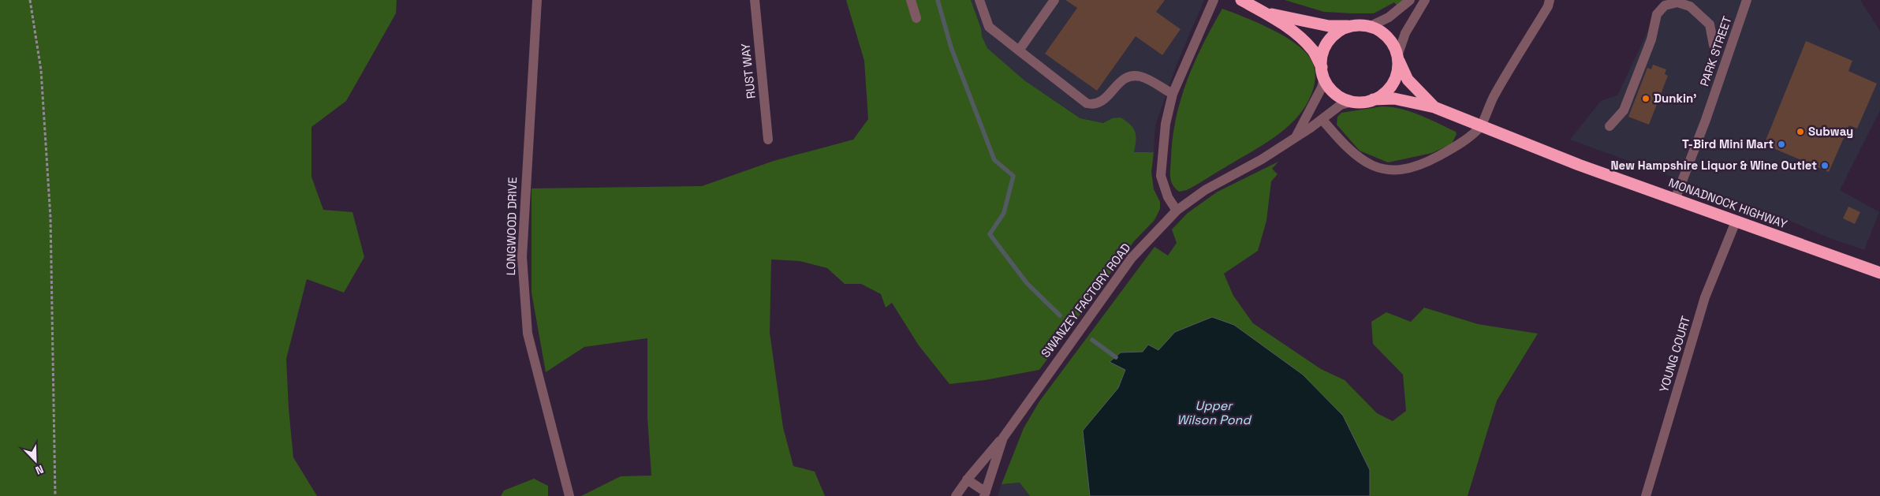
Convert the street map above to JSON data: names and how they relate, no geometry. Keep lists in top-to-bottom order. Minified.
{"streets":{"highway":["MONADNOCK HIGHWAY"],"street":["PARK STREET","RUST WAY","LONGWOOD DRIVE","SWANZEY FACTORY ROAD","YOUNG COURT"]},"crossings":[["PARK STREET","MONADNOCK HIGHWAY"],["MONADNOCK HIGHWAY","SWANZEY FACTORY ROAD"],["MONADNOCK HIGHWAY","YOUNG COURT"]],"water":["Upper Wilson Pond"],"places":["Dunkin'","Subway","T-Bird Mini Mart","New Hampshire Liquor & Wine Outlet"],"north":"bottom right"}
